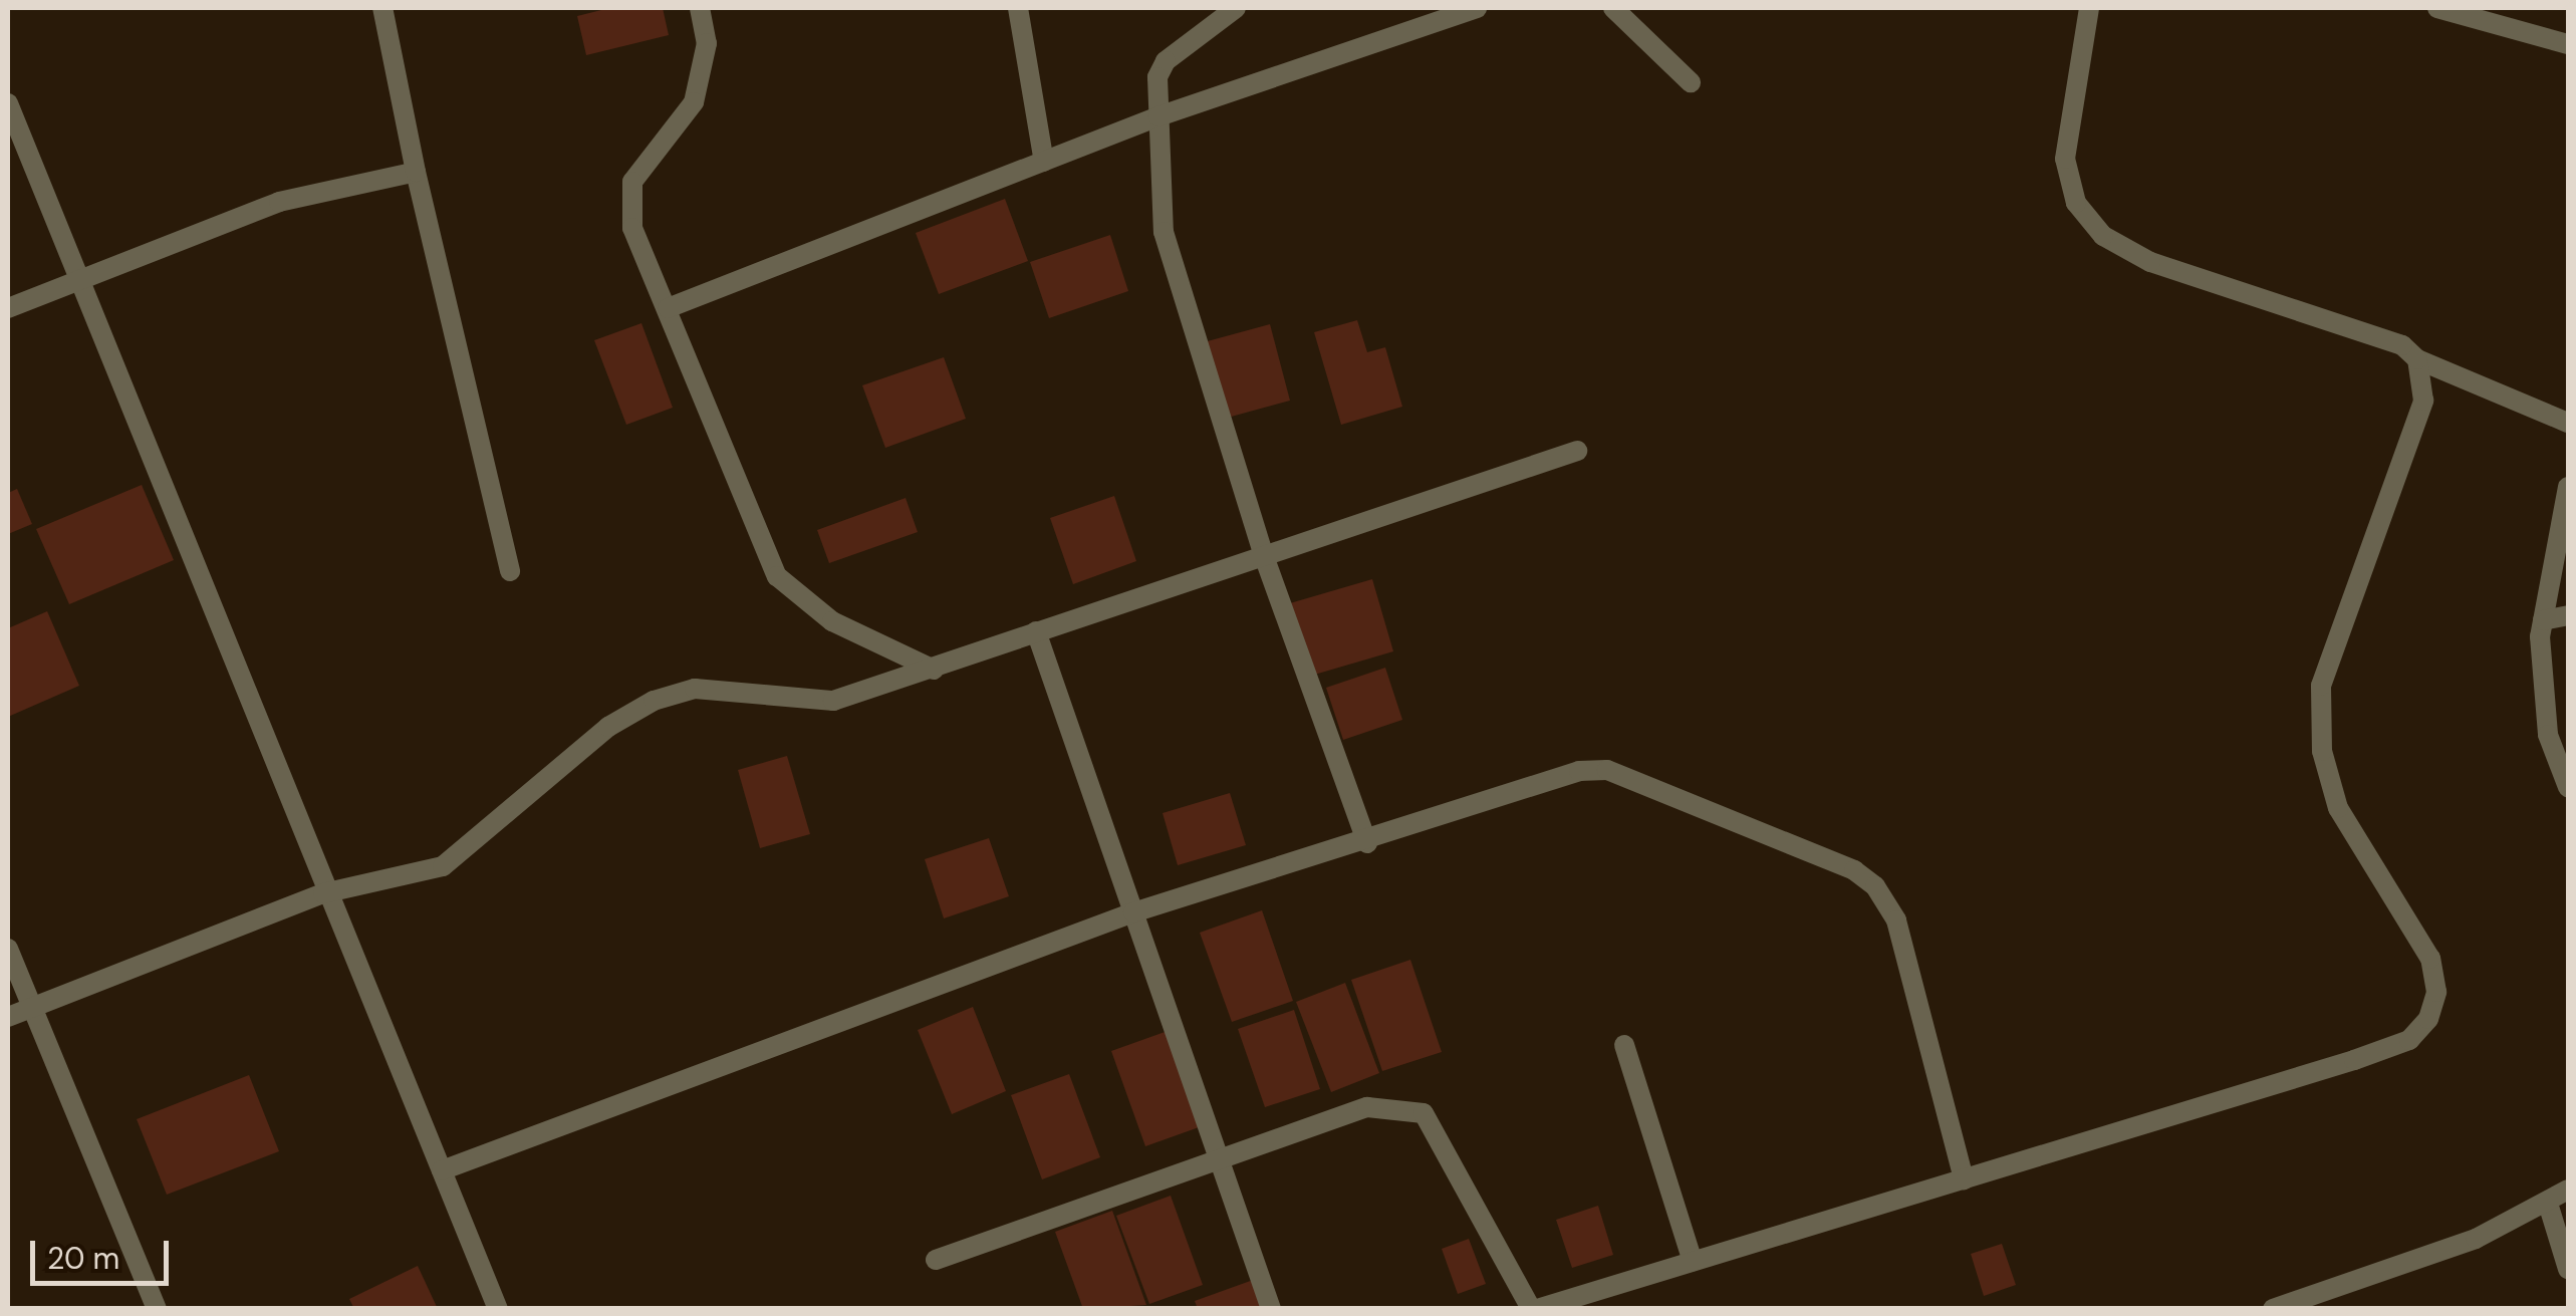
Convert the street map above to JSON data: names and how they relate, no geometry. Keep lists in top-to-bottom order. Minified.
{"scale_bar":"20 m"}
